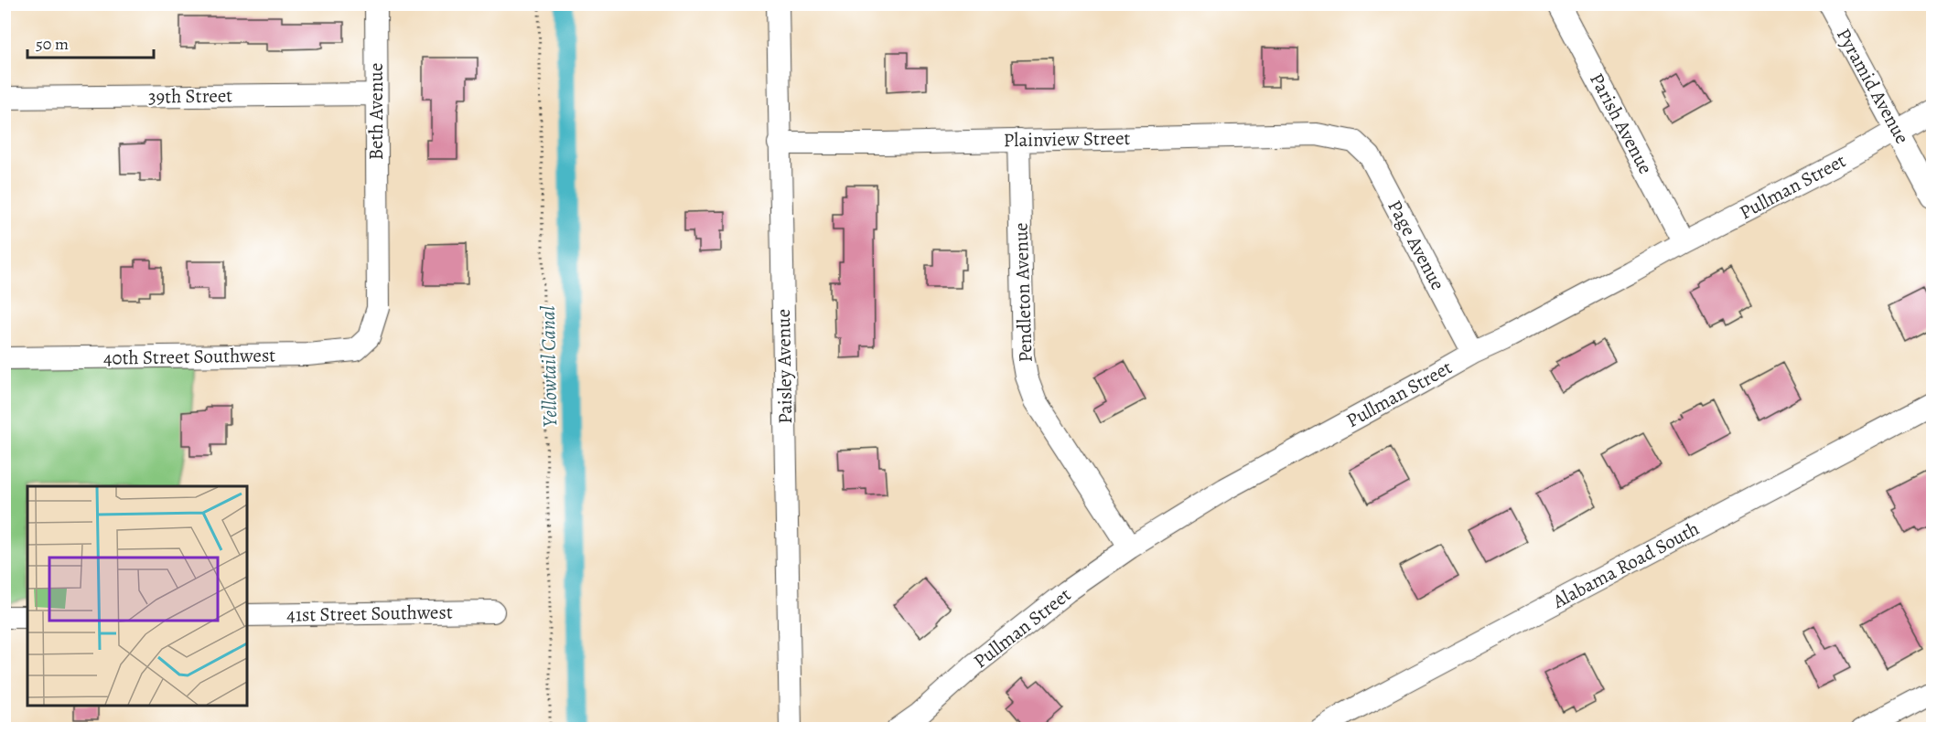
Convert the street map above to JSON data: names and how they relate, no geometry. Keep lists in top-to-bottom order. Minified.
{"streets":{"street":["Pyramid Avenue","39th Street","Beth Avenue","Parish Avenue","Plainview Street","Pullman Street","Page Avenue","Pendleton Avenue","40th Street Southwest","Paisley Avenue","Alabama Road South","41st Street Southwest"]},"crossings":[["Pyramid Avenue","Pullman Street"],["39th Street","Beth Avenue"],["Beth Avenue","40th Street Southwest"],["Parish Avenue","Pullman Street"],["Plainview Street","Page Avenue"],["Plainview Street","Pendleton Avenue"],["Plainview Street","Paisley Avenue"],["Pullman Street","Page Avenue"],["Pullman Street","Pendleton Avenue"]],"water":["Yellowtail Canal"],"scale_bar":"50 m"}
